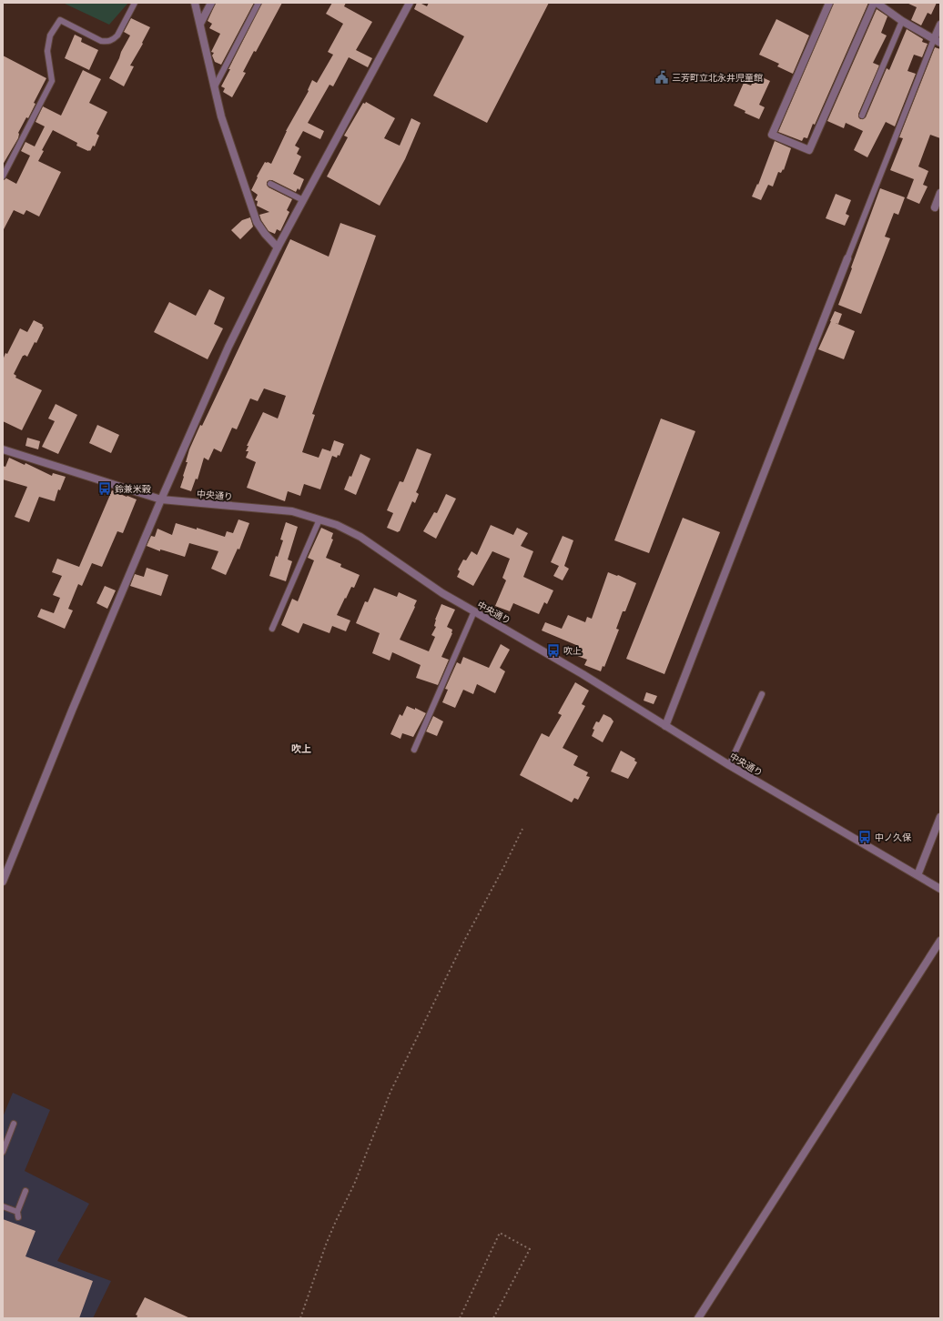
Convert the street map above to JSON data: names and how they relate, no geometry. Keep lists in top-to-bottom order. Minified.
{"streets":{"street":["中央通り"]},"districts":["吹上"],"places":{"public building":["三芳町立北永井児童館"],"bus stop":["鈴兼米穀","吹上","中ノ久保"]}}
